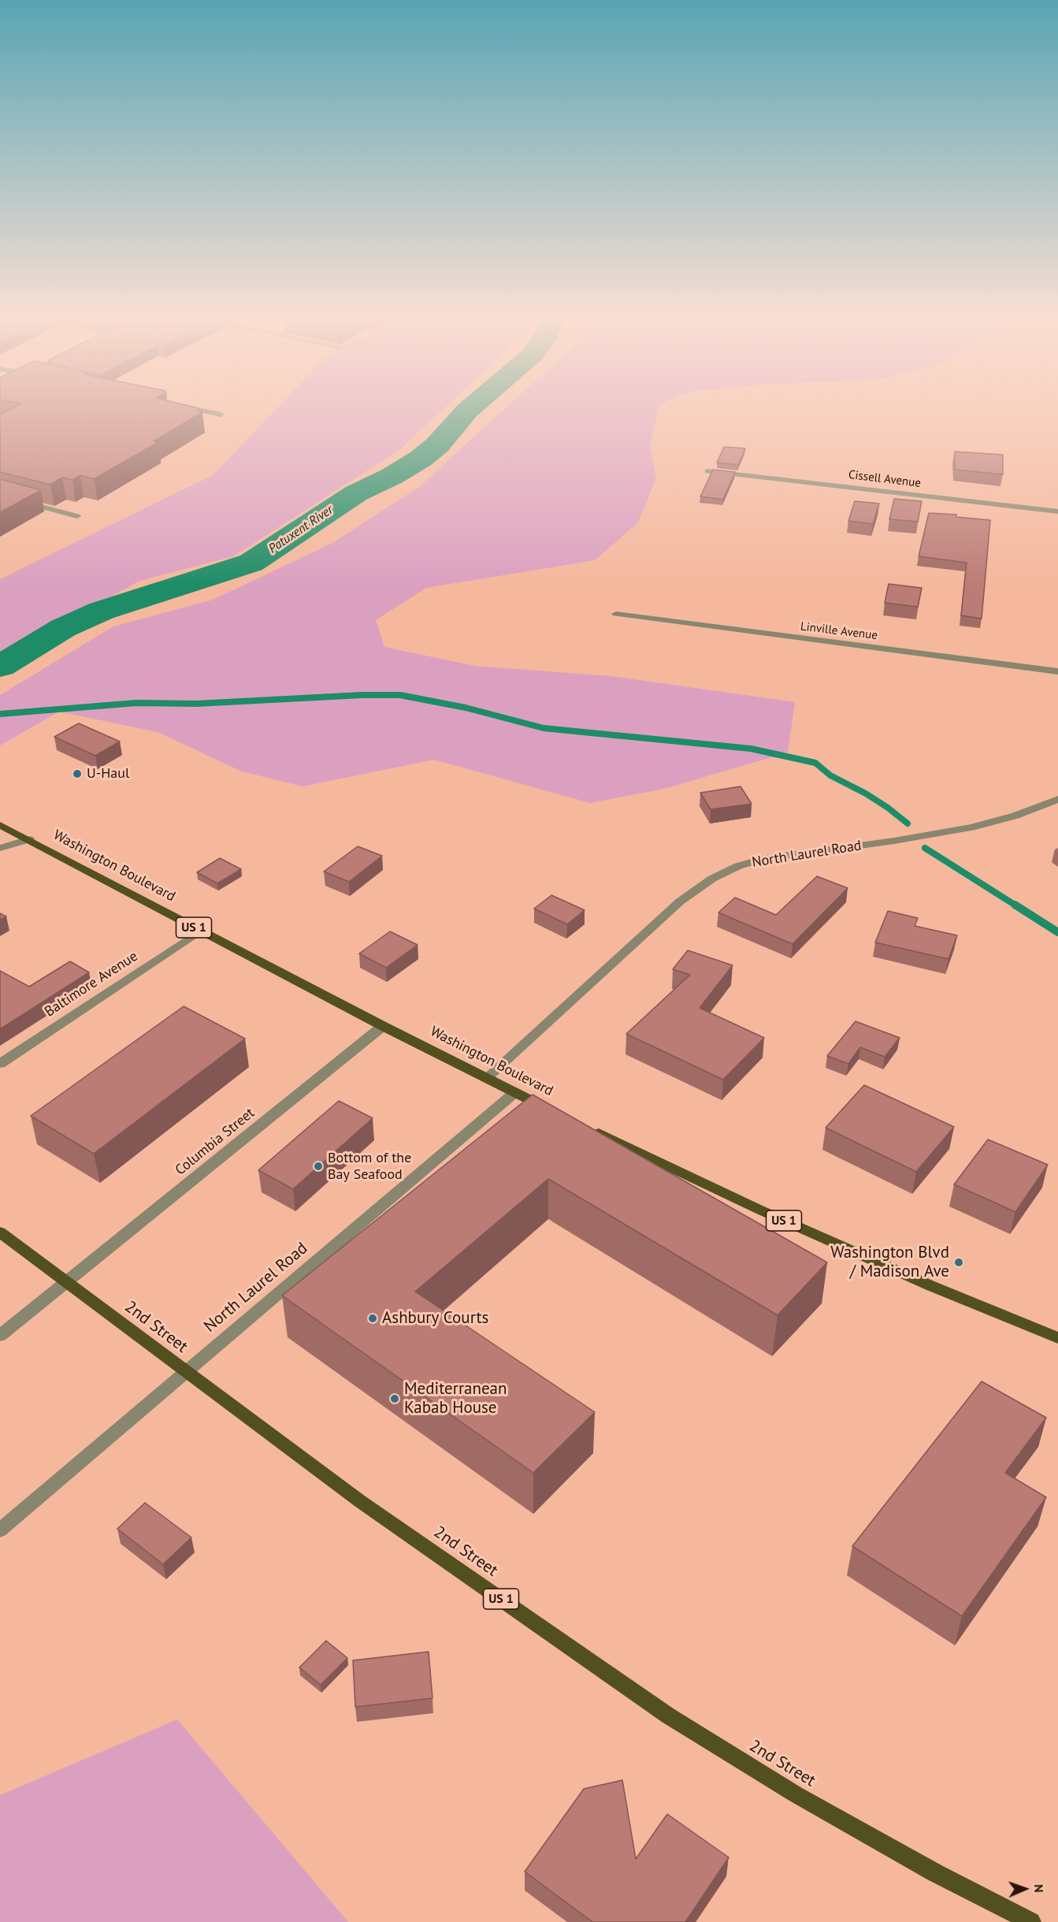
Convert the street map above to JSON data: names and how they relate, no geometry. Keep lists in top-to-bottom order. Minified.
{"streets":{"main road":["Washington Boulevard","US 1","2nd Street"],"street":["Cissell Avenue","Linville Avenue","North Laurel Road","Baltimore Avenue","Columbia Street"]},"crossings":[["North Laurel Road","Washington Boulevard"],["North Laurel Road","2nd Street"],["Washington Boulevard","Baltimore Avenue"],["Washington Boulevard","Columbia Street"],["Columbia Street","2nd Street"]],"water":["Patuxent River"],"places":["U-Haul","Bottom of the Bay Seafood","Washington Blvd / Madison Ave","Ashbury Courts","Mediterranean Kabab House"],"north":"right"}
